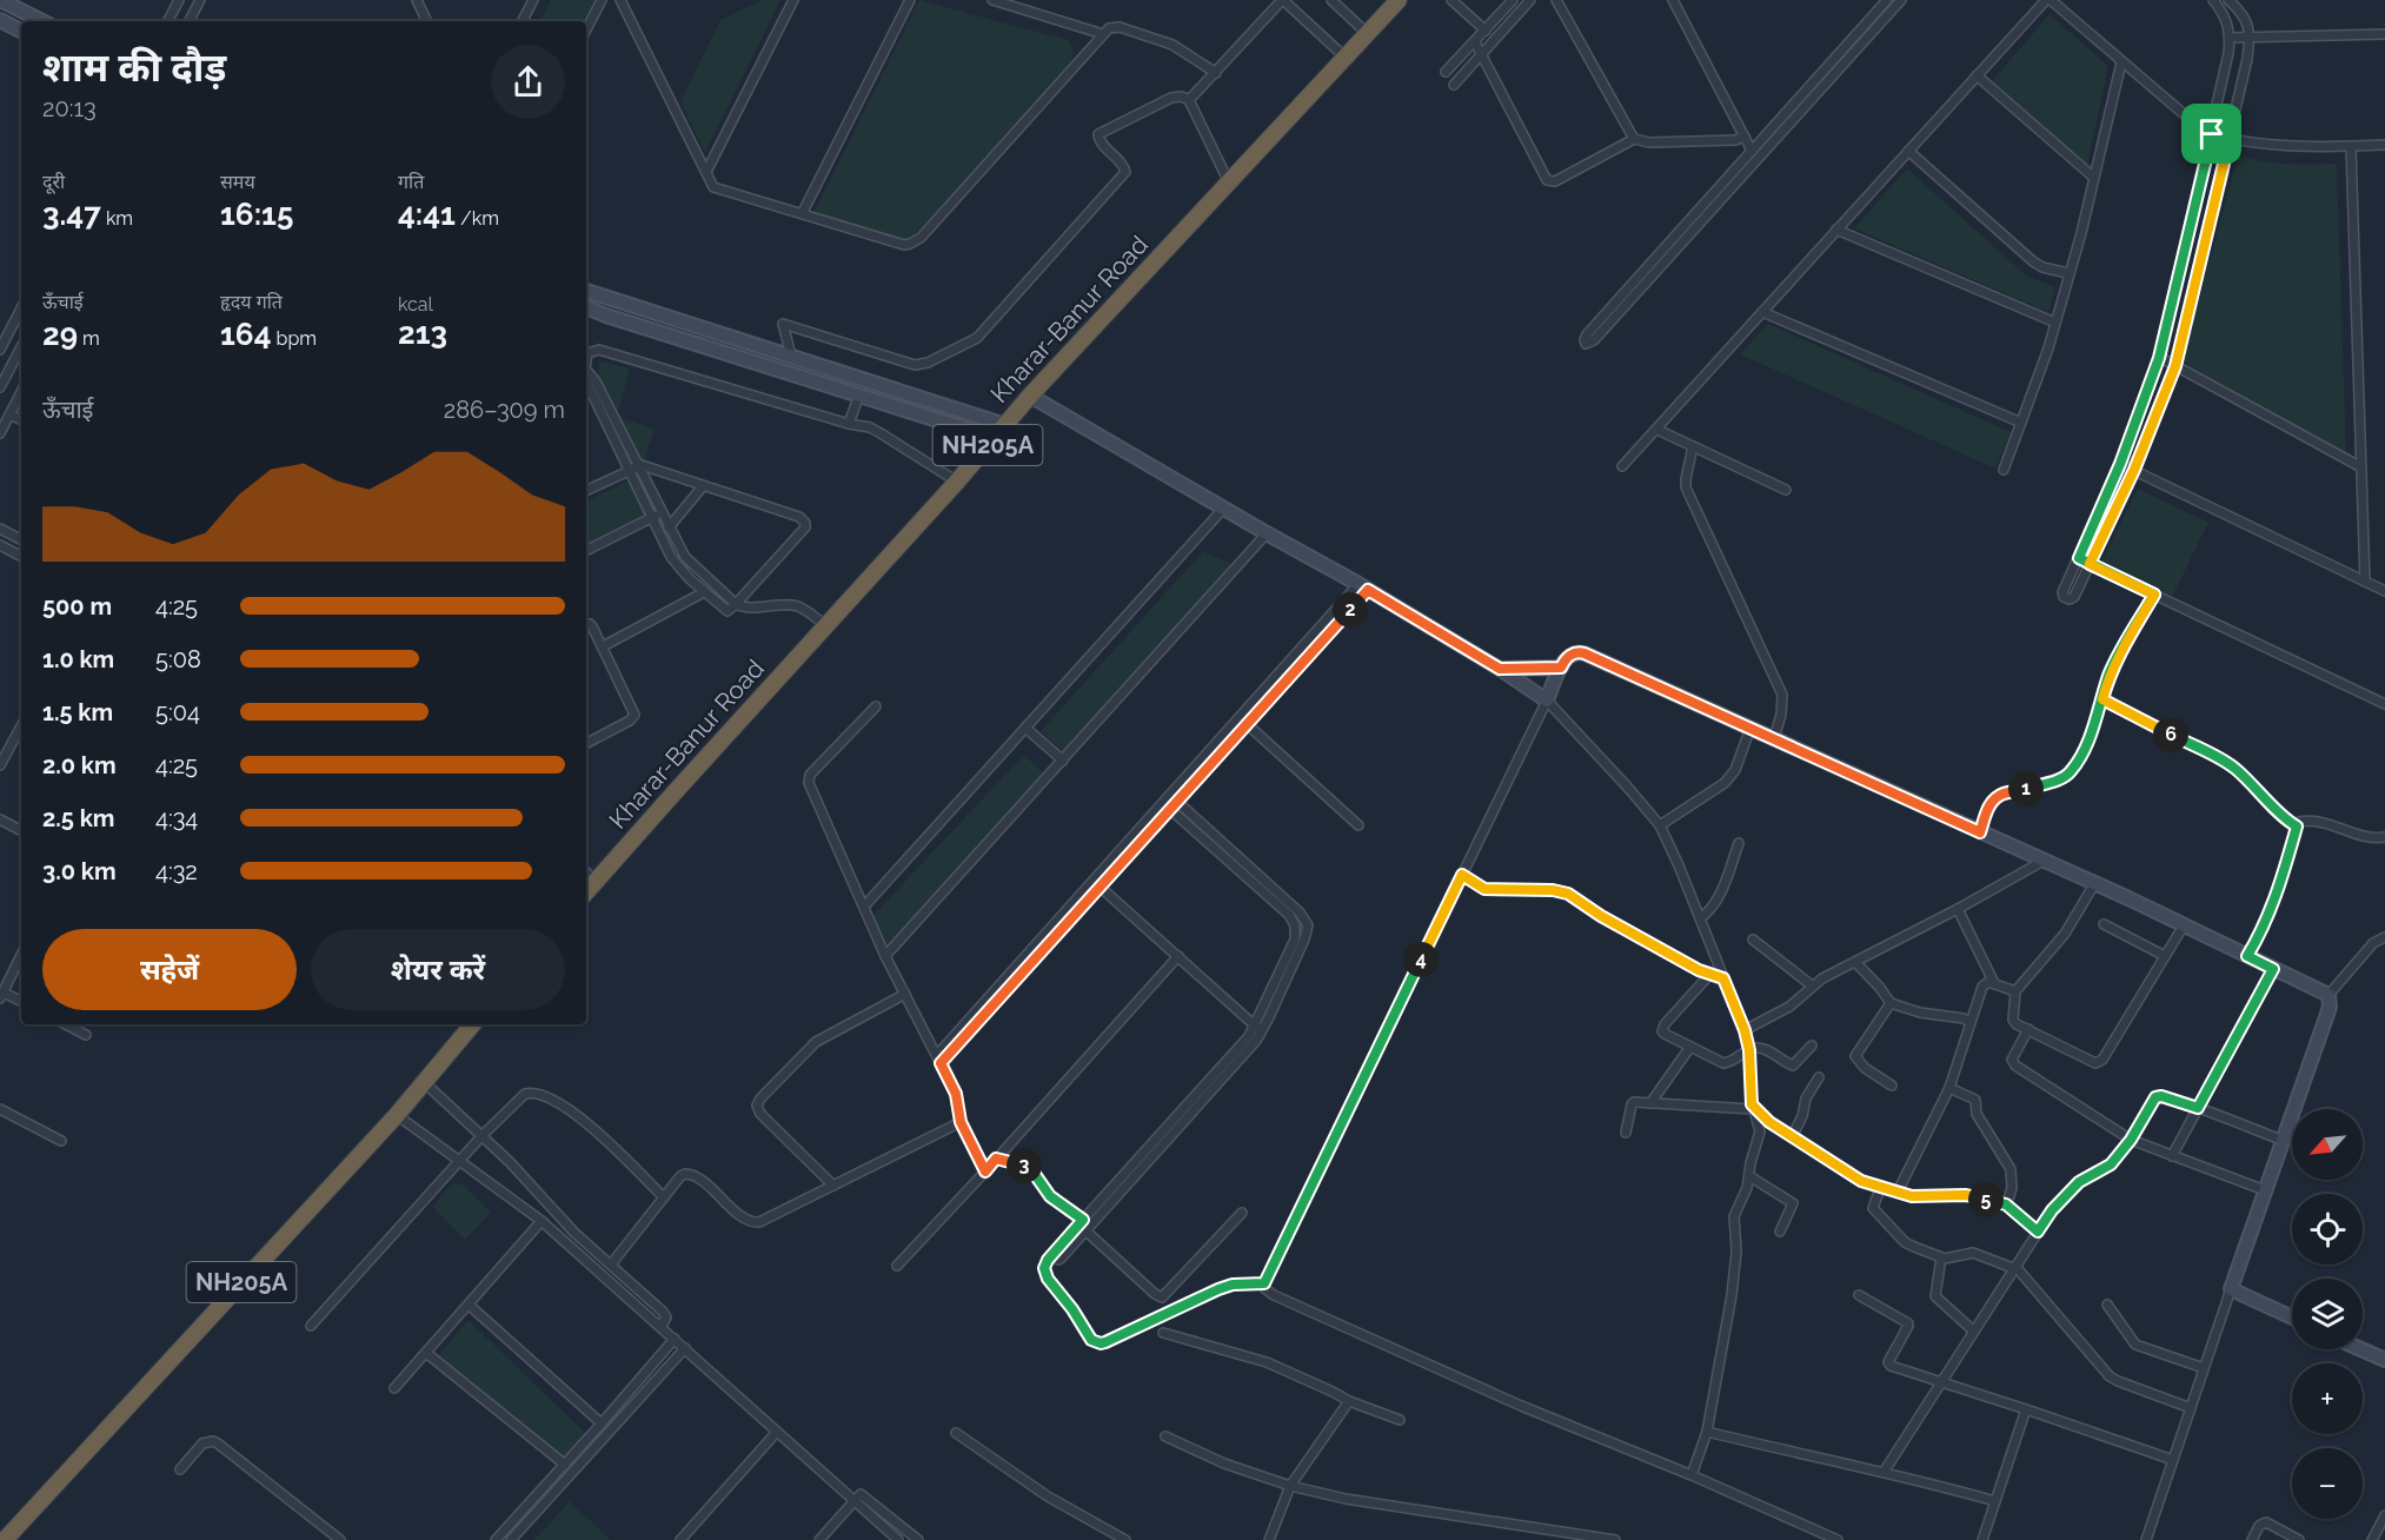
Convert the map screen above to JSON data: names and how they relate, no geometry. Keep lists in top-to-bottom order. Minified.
{"streets":{"highway":["Kharar-Banur Road","NH205A"]},"north":"bottom left","page":{"heading":["शाम की दौड़","20:13"],"stats":[["दूरी","3.47 km"],["समय","16:15"],["गति","4:41 /km"],["ऊँचाई","29 m"],["हृदय गति","164 bpm"],["kcal","213"]],"chart":["ऊँचाई","286–309 m"],"list":[{"name":"500 m","note":"4:25"},{"name":"1.0 km","note":"5:08"},{"name":"1.5 km","note":"5:04"},{"name":"2.0 km","note":"4:25"},{"name":"2.5 km","note":"4:34"},{"name":"3.0 km","note":"4:32"}],"pins":["2","6","1","4","3","5"],"buttons":["सहेजें","शेयर करें"],"map_buttons":["+","−"]}}
